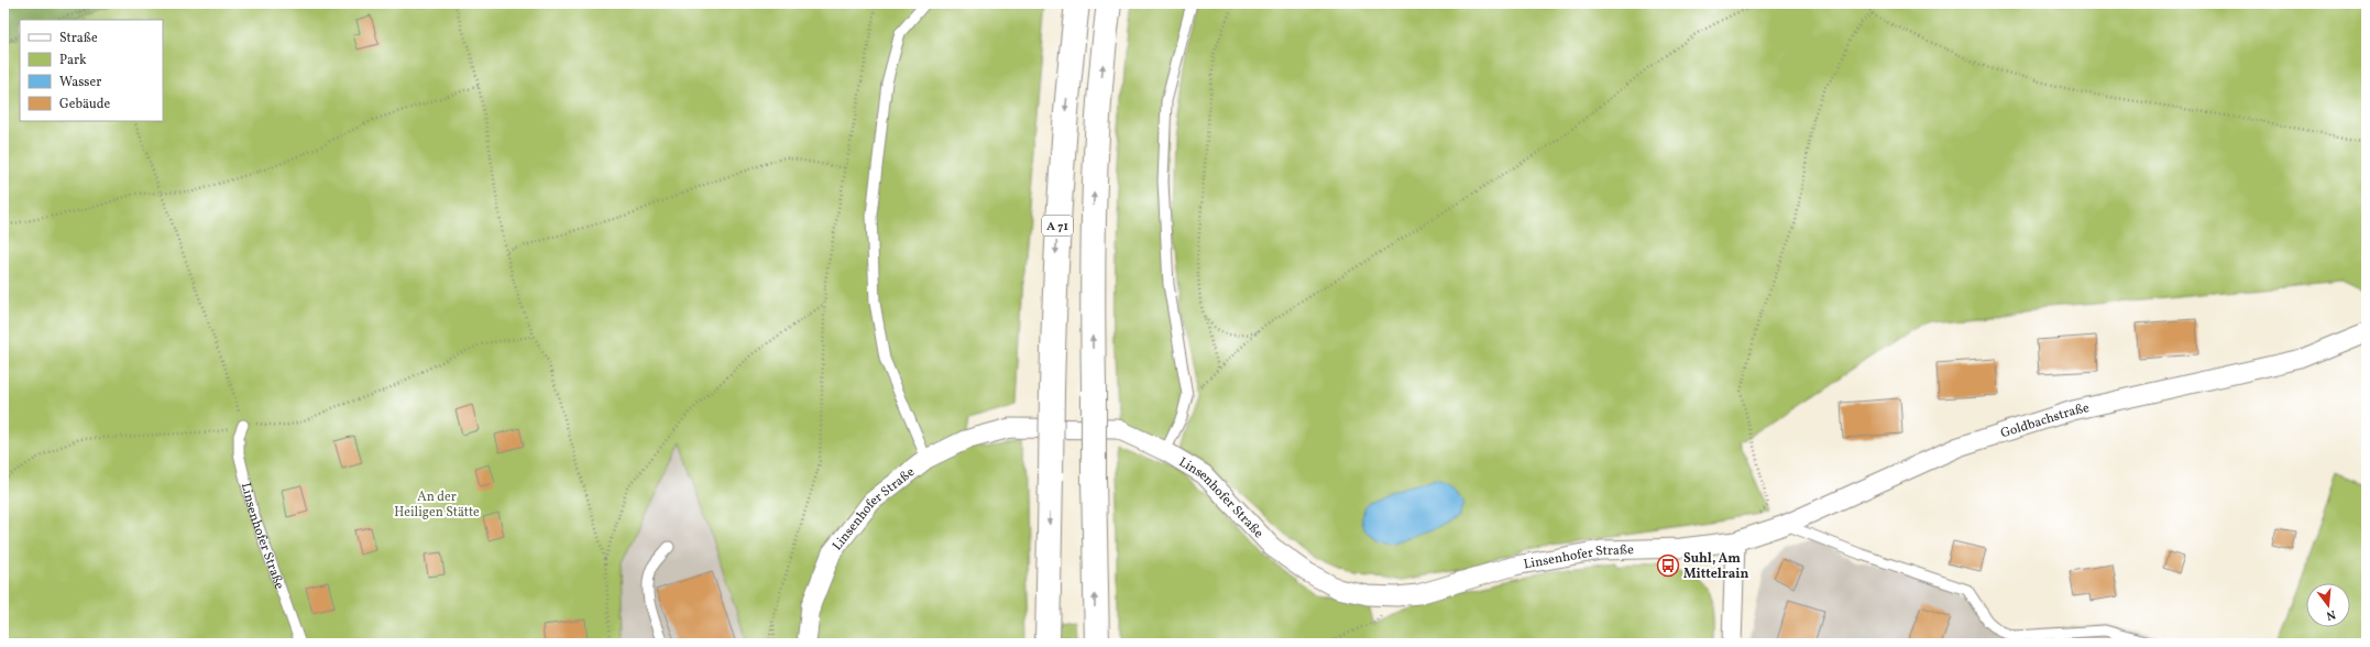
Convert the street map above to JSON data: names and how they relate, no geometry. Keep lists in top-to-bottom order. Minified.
{"streets":{"highway":["A 71"],"street":["Goldbachstraße","Linsenhofer Straße"]},"crossings":[["Goldbachstraße","Linsenhofer Straße"]],"parks":["An der Heiligen Stätte"],"places":{"bus stop":["Suhl, Am Mittelrain"]},"legend":["Straße","Park","Wasser","Gebäude"],"north":"bottom"}
